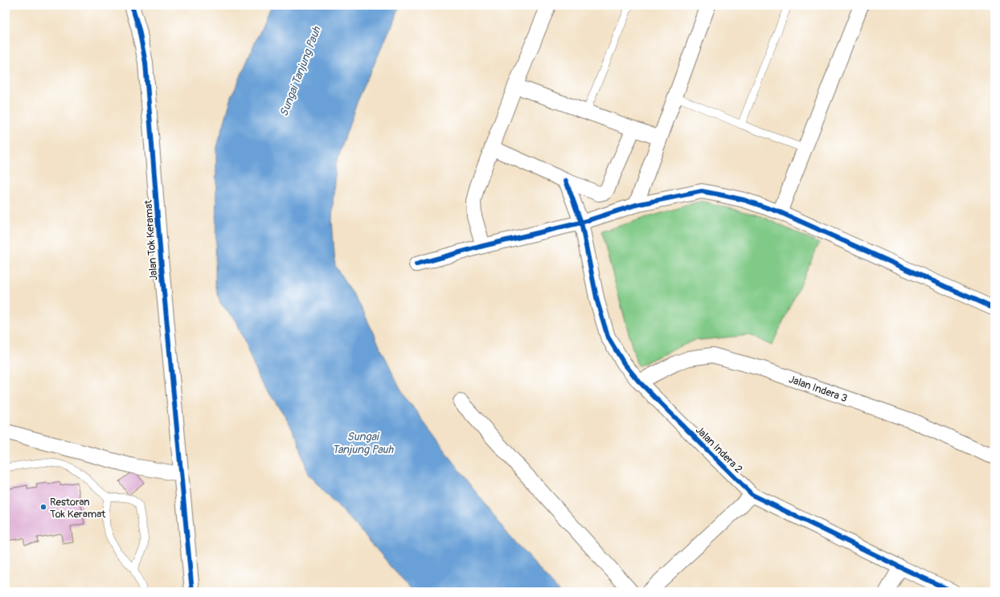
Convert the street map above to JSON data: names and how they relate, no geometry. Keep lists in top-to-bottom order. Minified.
{"streets":{"street":["Jalan Tok Keramat","Jalan Indera 3","Jalan Indera 2"]},"crossings":[["Jalan Indera 3","Jalan Indera 2"]],"water":["Sungai Tanjung Pauh"],"places":["Restoran Tok Keramat"]}
